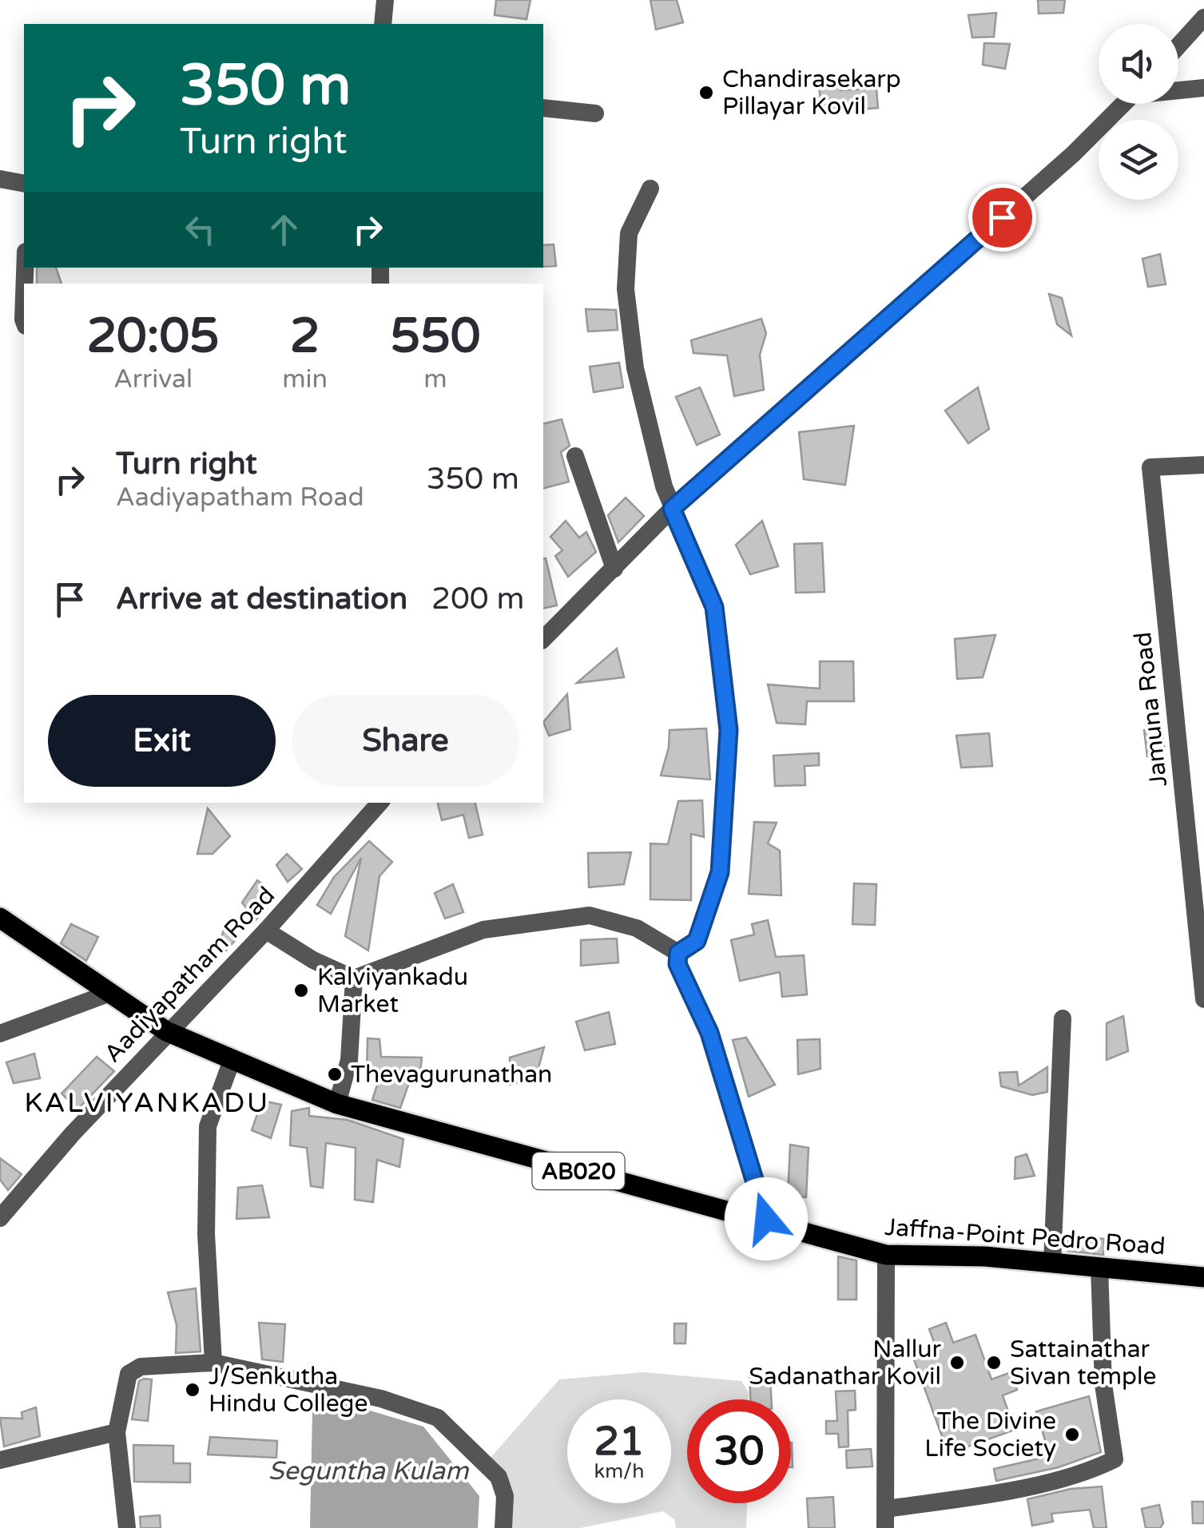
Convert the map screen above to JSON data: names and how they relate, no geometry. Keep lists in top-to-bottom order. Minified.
{"streets":{"main road":["AB020","Jaffna-Point Pedro Road"],"street":["Jamuna Road","Aadiyapatham Road"]},"crossings":[["Aadiyapatham Road","Jaffna-Point Pedro Road"]],"districts":["KALVIYANKADU"],"water":["Seguntha Kulam"],"places":["Chandirasekarp Pillayar Kovil","Kalviyankadu Market","Thevagurunathan","Nallur Sadanathar Kovil","Sattainathar Sivan temple","J/Senkutha Hindu College","The Divine Life Society"],"page":{"turn":["350 m","Turn right"],"eta":["20:05","Arrival","2","min","550","m"],"list":[{"name":"Turn right","note":"Aadiyapatham Road","value":"350 m"},{"name":"Arrive at destination","value":"200 m"}],"buttons":["Exit","Share"],"speed":"21 km/h","limit":"30"}}
